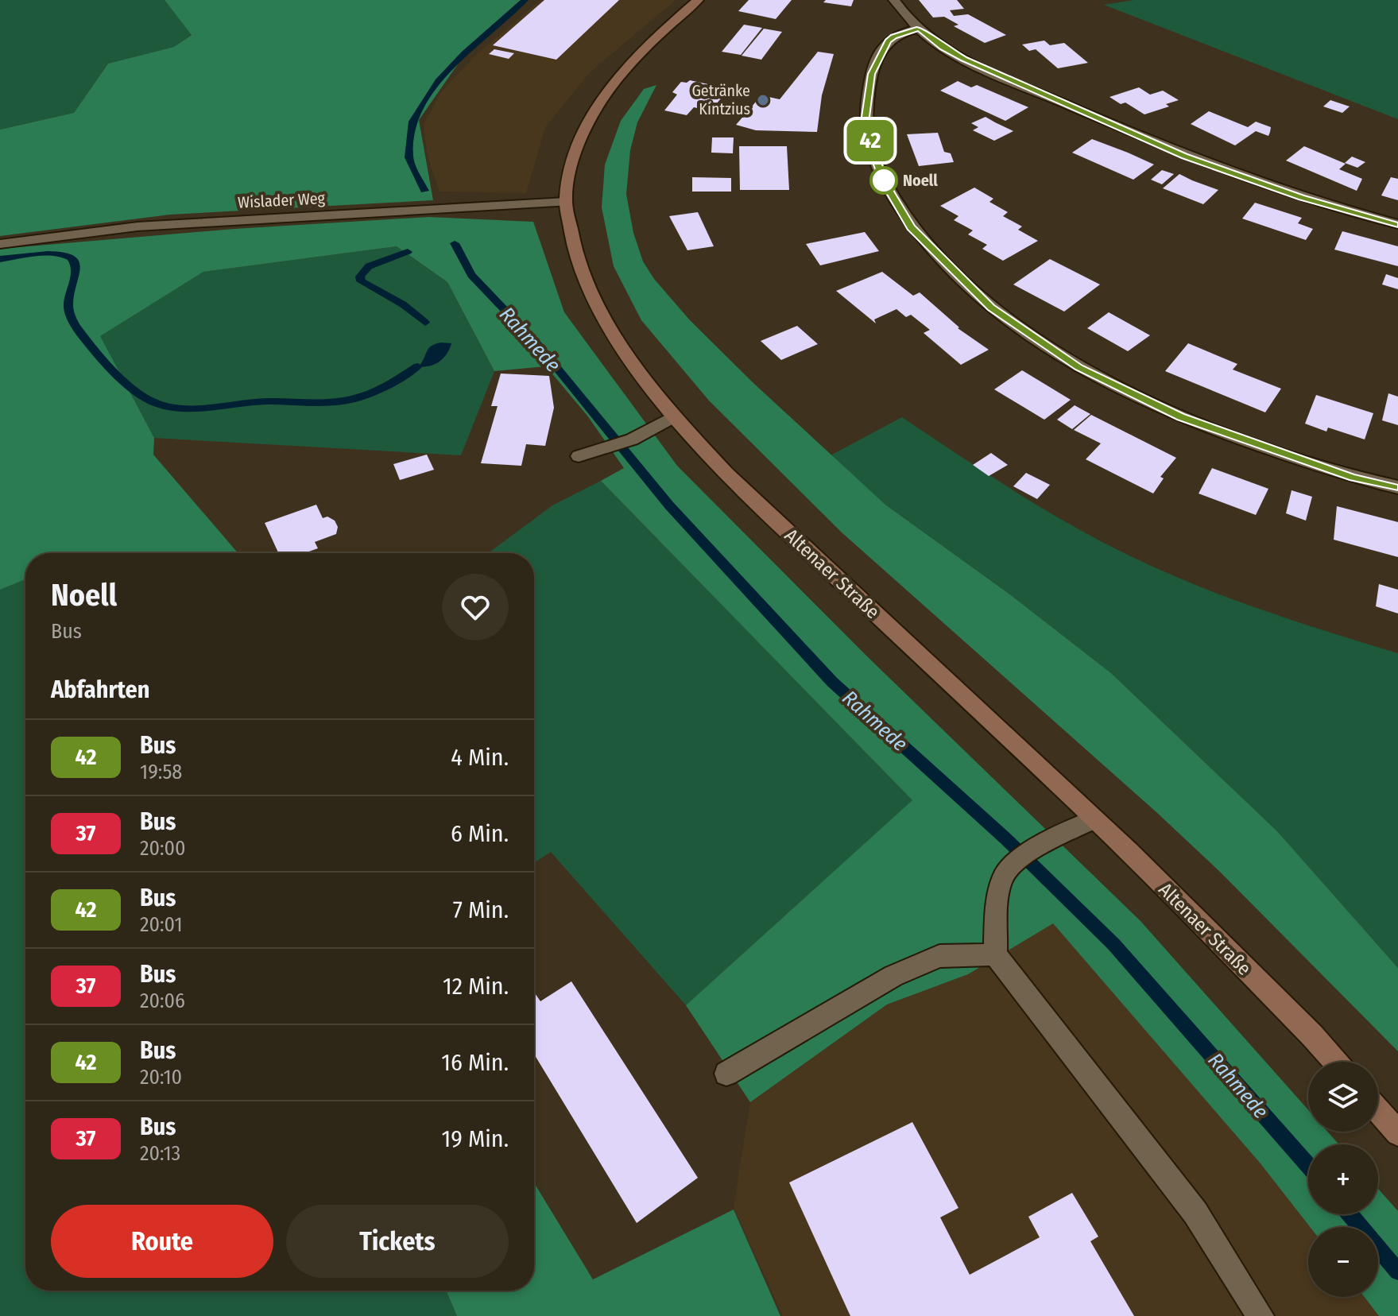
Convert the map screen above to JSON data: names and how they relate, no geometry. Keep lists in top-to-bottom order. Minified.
{"streets":{"main road":["Altenaer Straße"],"street":["Wislader Weg"]},"crossings":[["Wislader Weg","Altenaer Straße"]],"water":["Rahmede"],"places":["Getränke Kintzius","Noell"],"lines":["bus line 42"],"page":{"on_map":"42","heading":[["Noell","Bus"],"Abfahrten"],"list":[{"mark":"42","name":"Bus","note":"19:58","value":"4 Min."},{"mark":"37","name":"Bus","note":"20:00","value":"6 Min."},{"mark":"42","name":"Bus","note":"20:01","value":"7 Min."},{"mark":"37","name":"Bus","note":"20:06","value":"12 Min."},{"mark":"42","name":"Bus","note":"20:10","value":"16 Min."},{"mark":"37","name":"Bus","note":"20:13","value":"19 Min."}],"map_buttons":["+","−"],"buttons":["Route","Tickets"]}}
